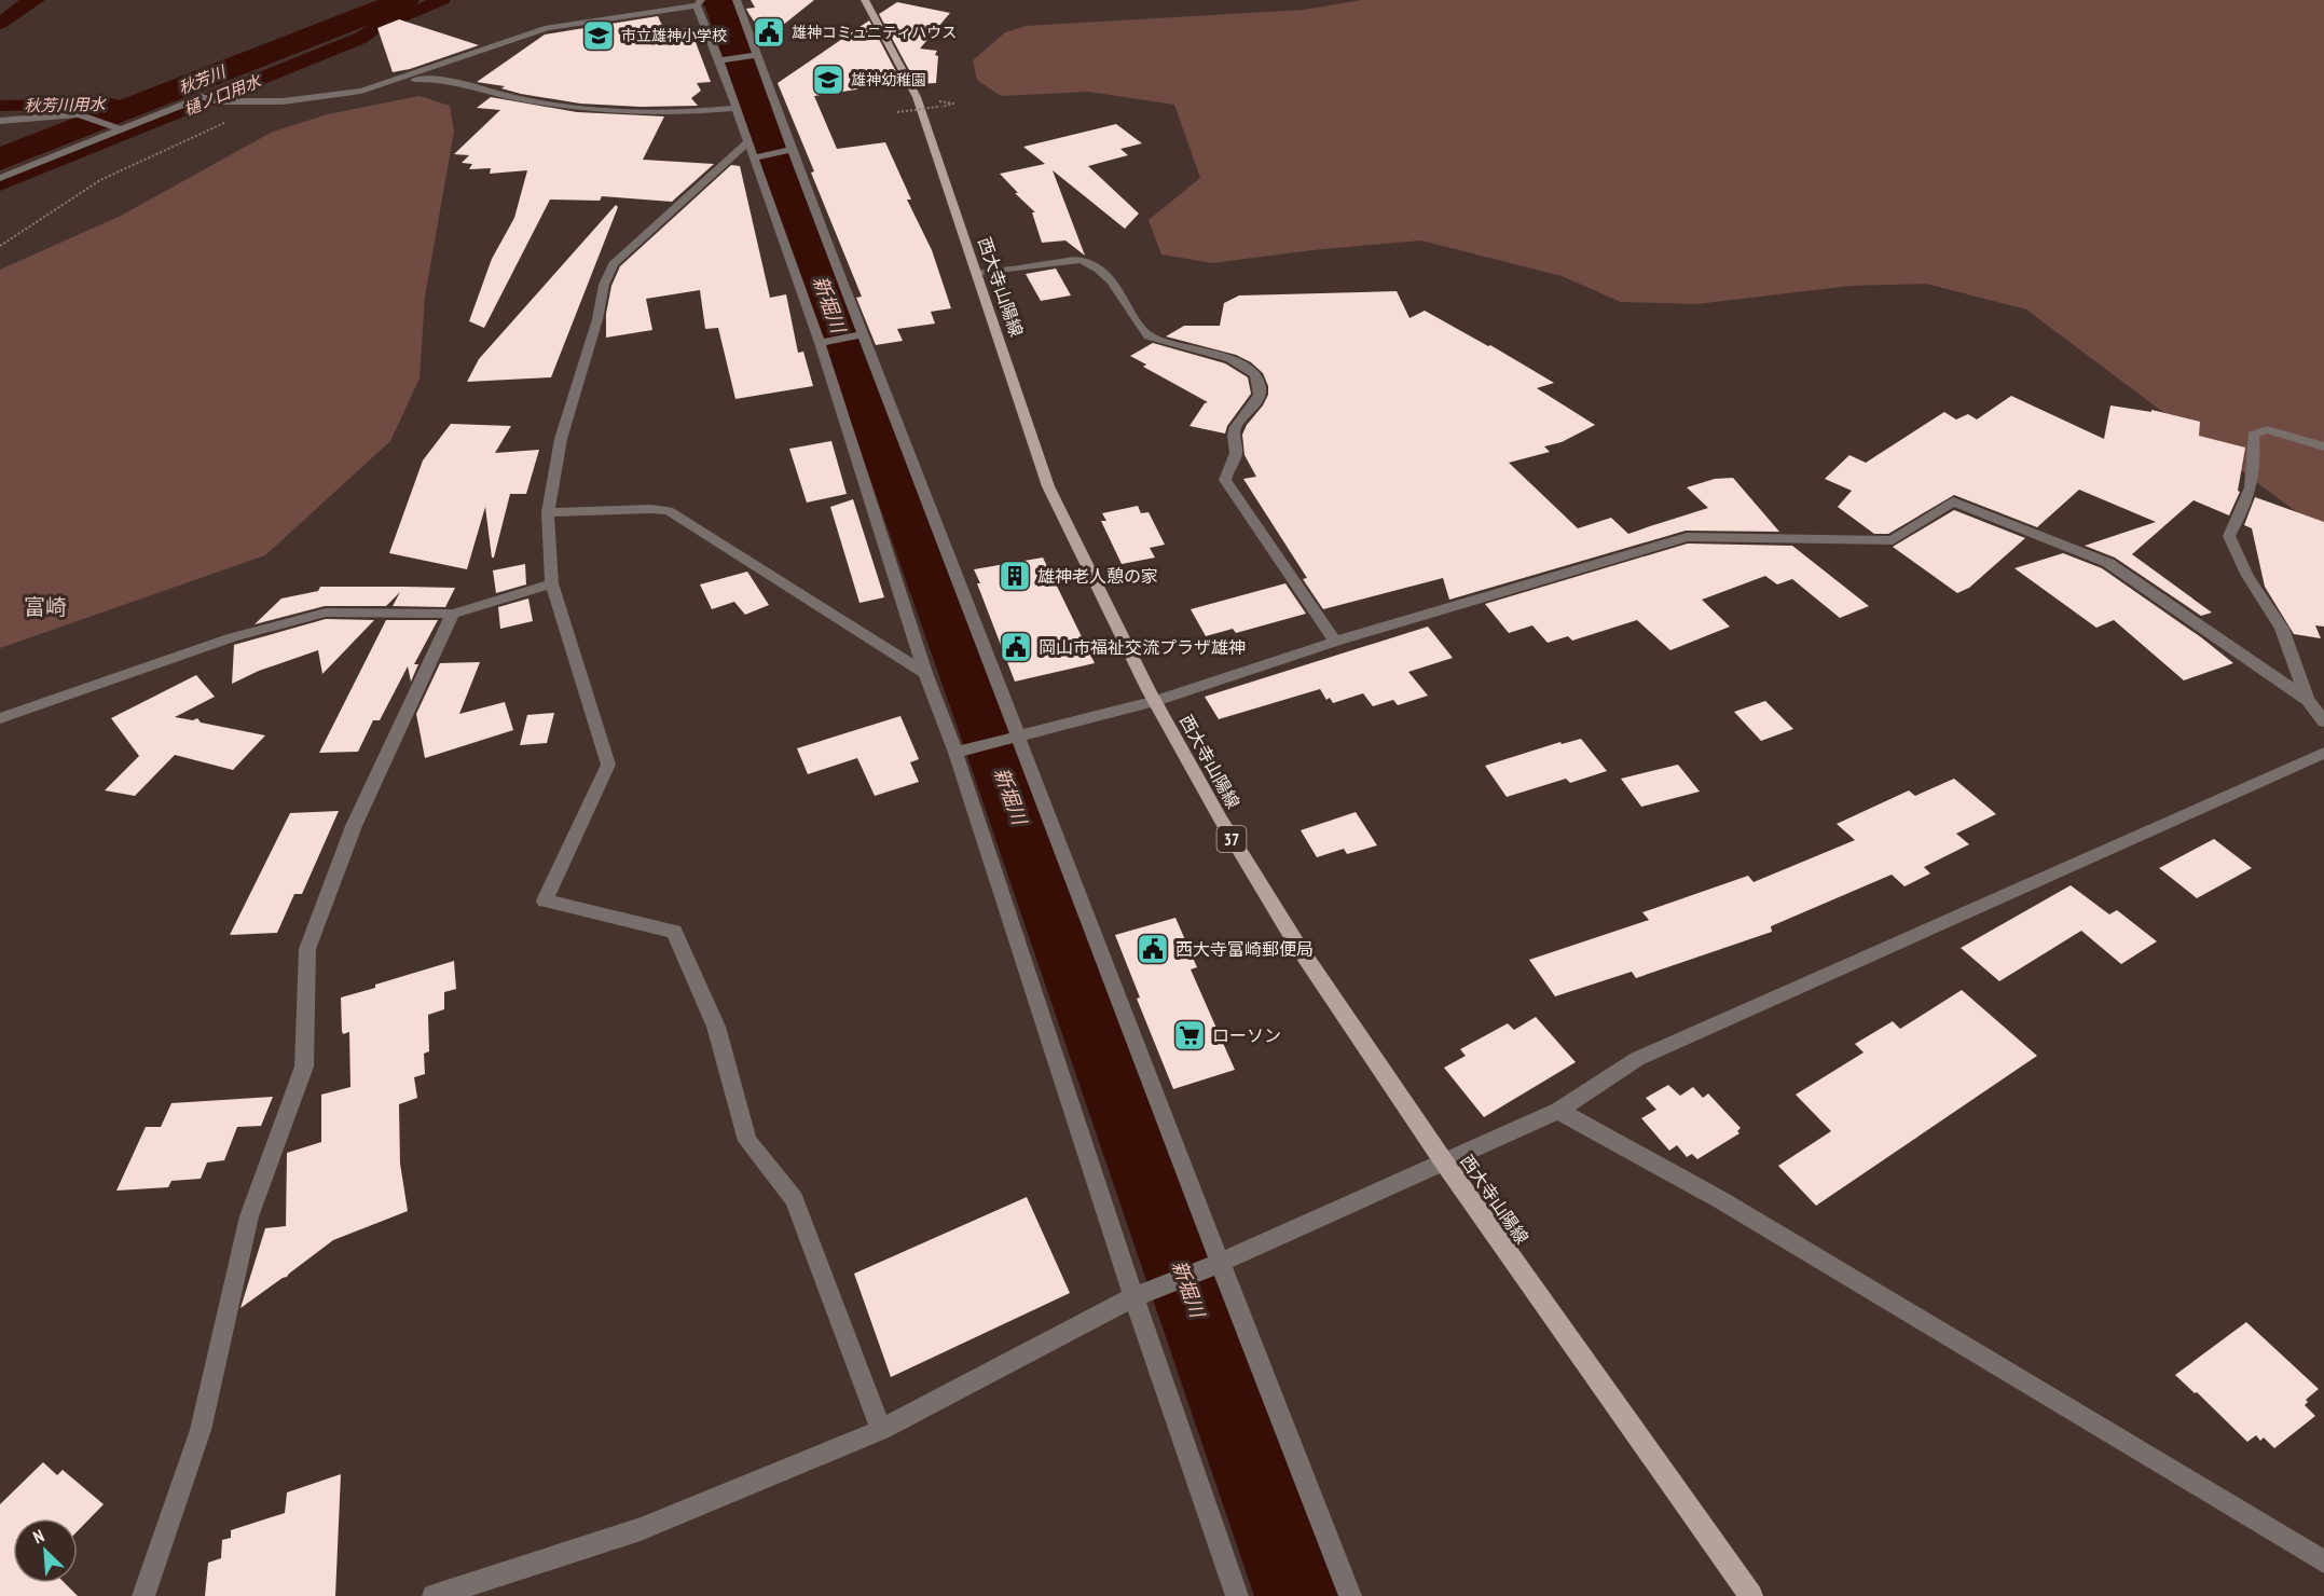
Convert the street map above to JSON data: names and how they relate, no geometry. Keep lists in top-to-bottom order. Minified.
{"streets":{"main road":["西大寺山陽線","37"]},"districts":["富崎"],"water":["秋芳川","樋ノ口用水","秋芳川用水","新堀川"],"places":{"public building":["雄神コミュニティハウス","岡山市福祉交流プラザ雄神","西大寺富崎郵便局"],"school or university":["市立雄神小学校","雄神幼稚園"],"building":["雄神老人憩の家"],"supermarket":["ローソン"]},"north":"top left"}
